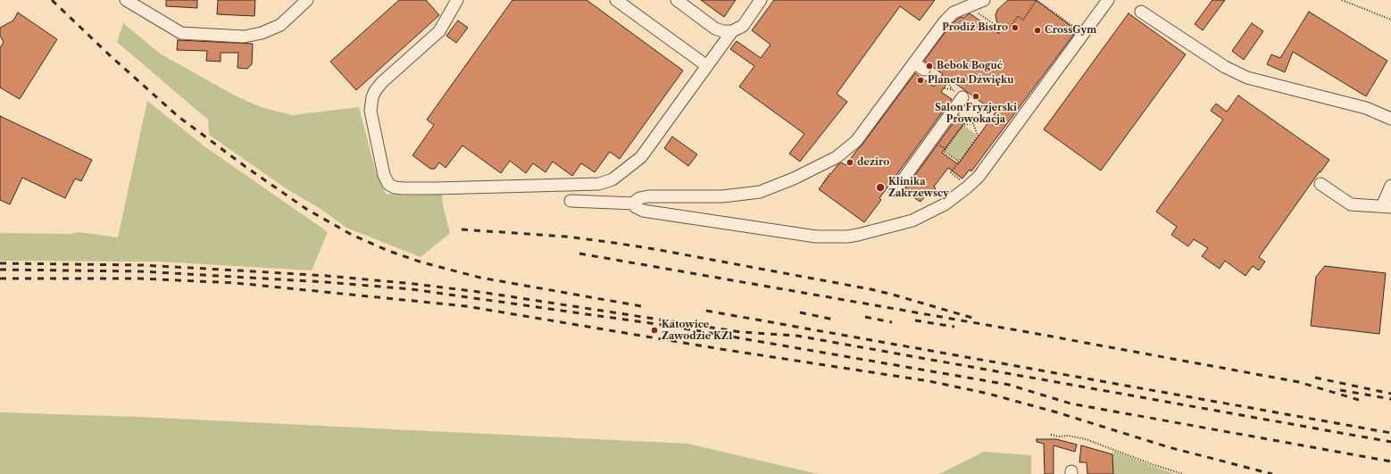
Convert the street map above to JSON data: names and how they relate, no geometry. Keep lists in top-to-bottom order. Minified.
{"places":["Prodiż Bistro","CrossGym","Bebok Boguć","Planeta Dźwięku","Salon Fryzjerski Prowokacja","deziro","Klinika Zakrzewscy","Katowice Zawodzie KZ1"]}
